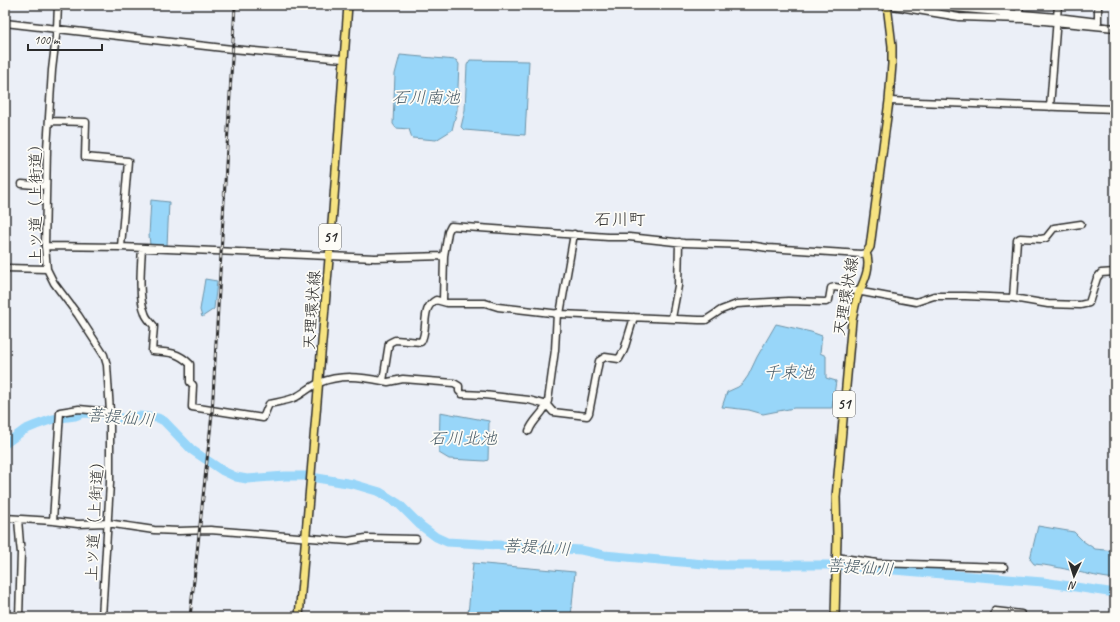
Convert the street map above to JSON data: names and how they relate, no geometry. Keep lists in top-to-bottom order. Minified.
{"streets":{"main road":["51","天理環状線"],"street":["上ツ道（上街道）"]},"districts":["石川町"],"water":["石川南池","千束池","菩提仙川","石川北池"],"scale_bar":"100 m","north":"bottom"}
